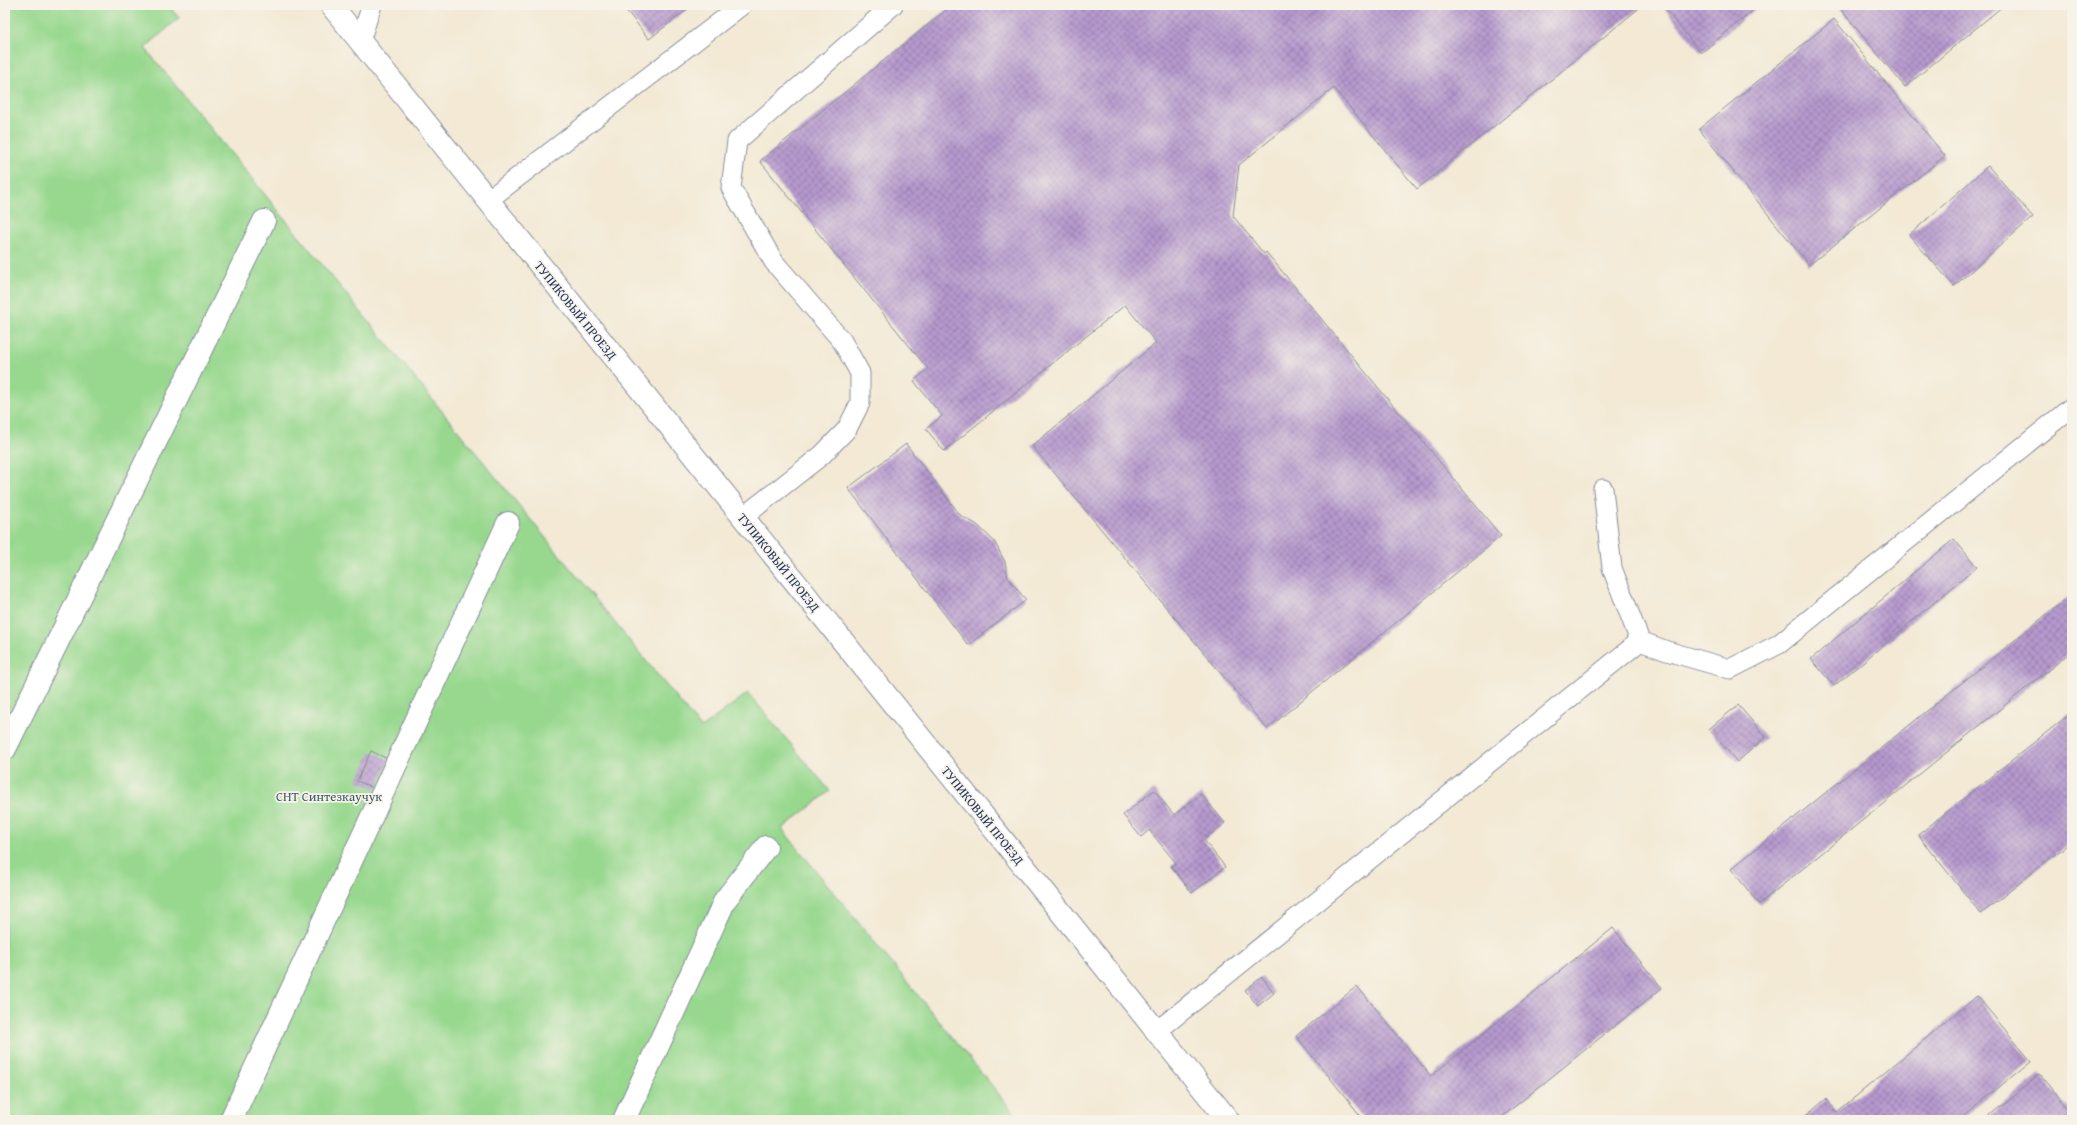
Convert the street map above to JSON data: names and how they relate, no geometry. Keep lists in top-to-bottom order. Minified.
{"streets":{"street":["ТУПИКОВЫЙ ПРОЕЗД"]},"parks":["СНТ Синтезкаучук"]}
